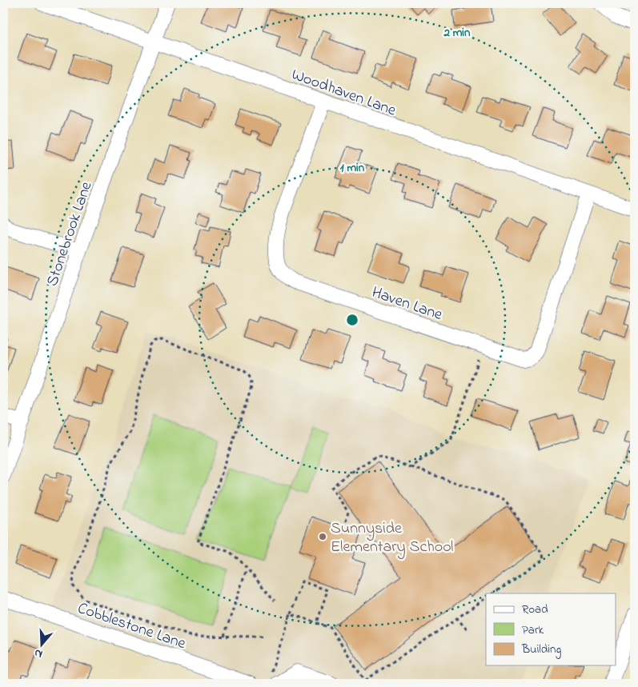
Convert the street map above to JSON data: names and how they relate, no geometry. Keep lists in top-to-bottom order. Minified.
{"streets":{"street":["Woodhaven Lane","Stonebrook Lane","Haven Lane","Cobblestone Lane"]},"crossings":[["Woodhaven Lane","Stonebrook Lane"],["Woodhaven Lane","Haven Lane"]],"places":["Sunnyside Elementary School"],"legend":["Road","Park","Building"],"north":"bottom","rings":["2 min","1 min"]}
